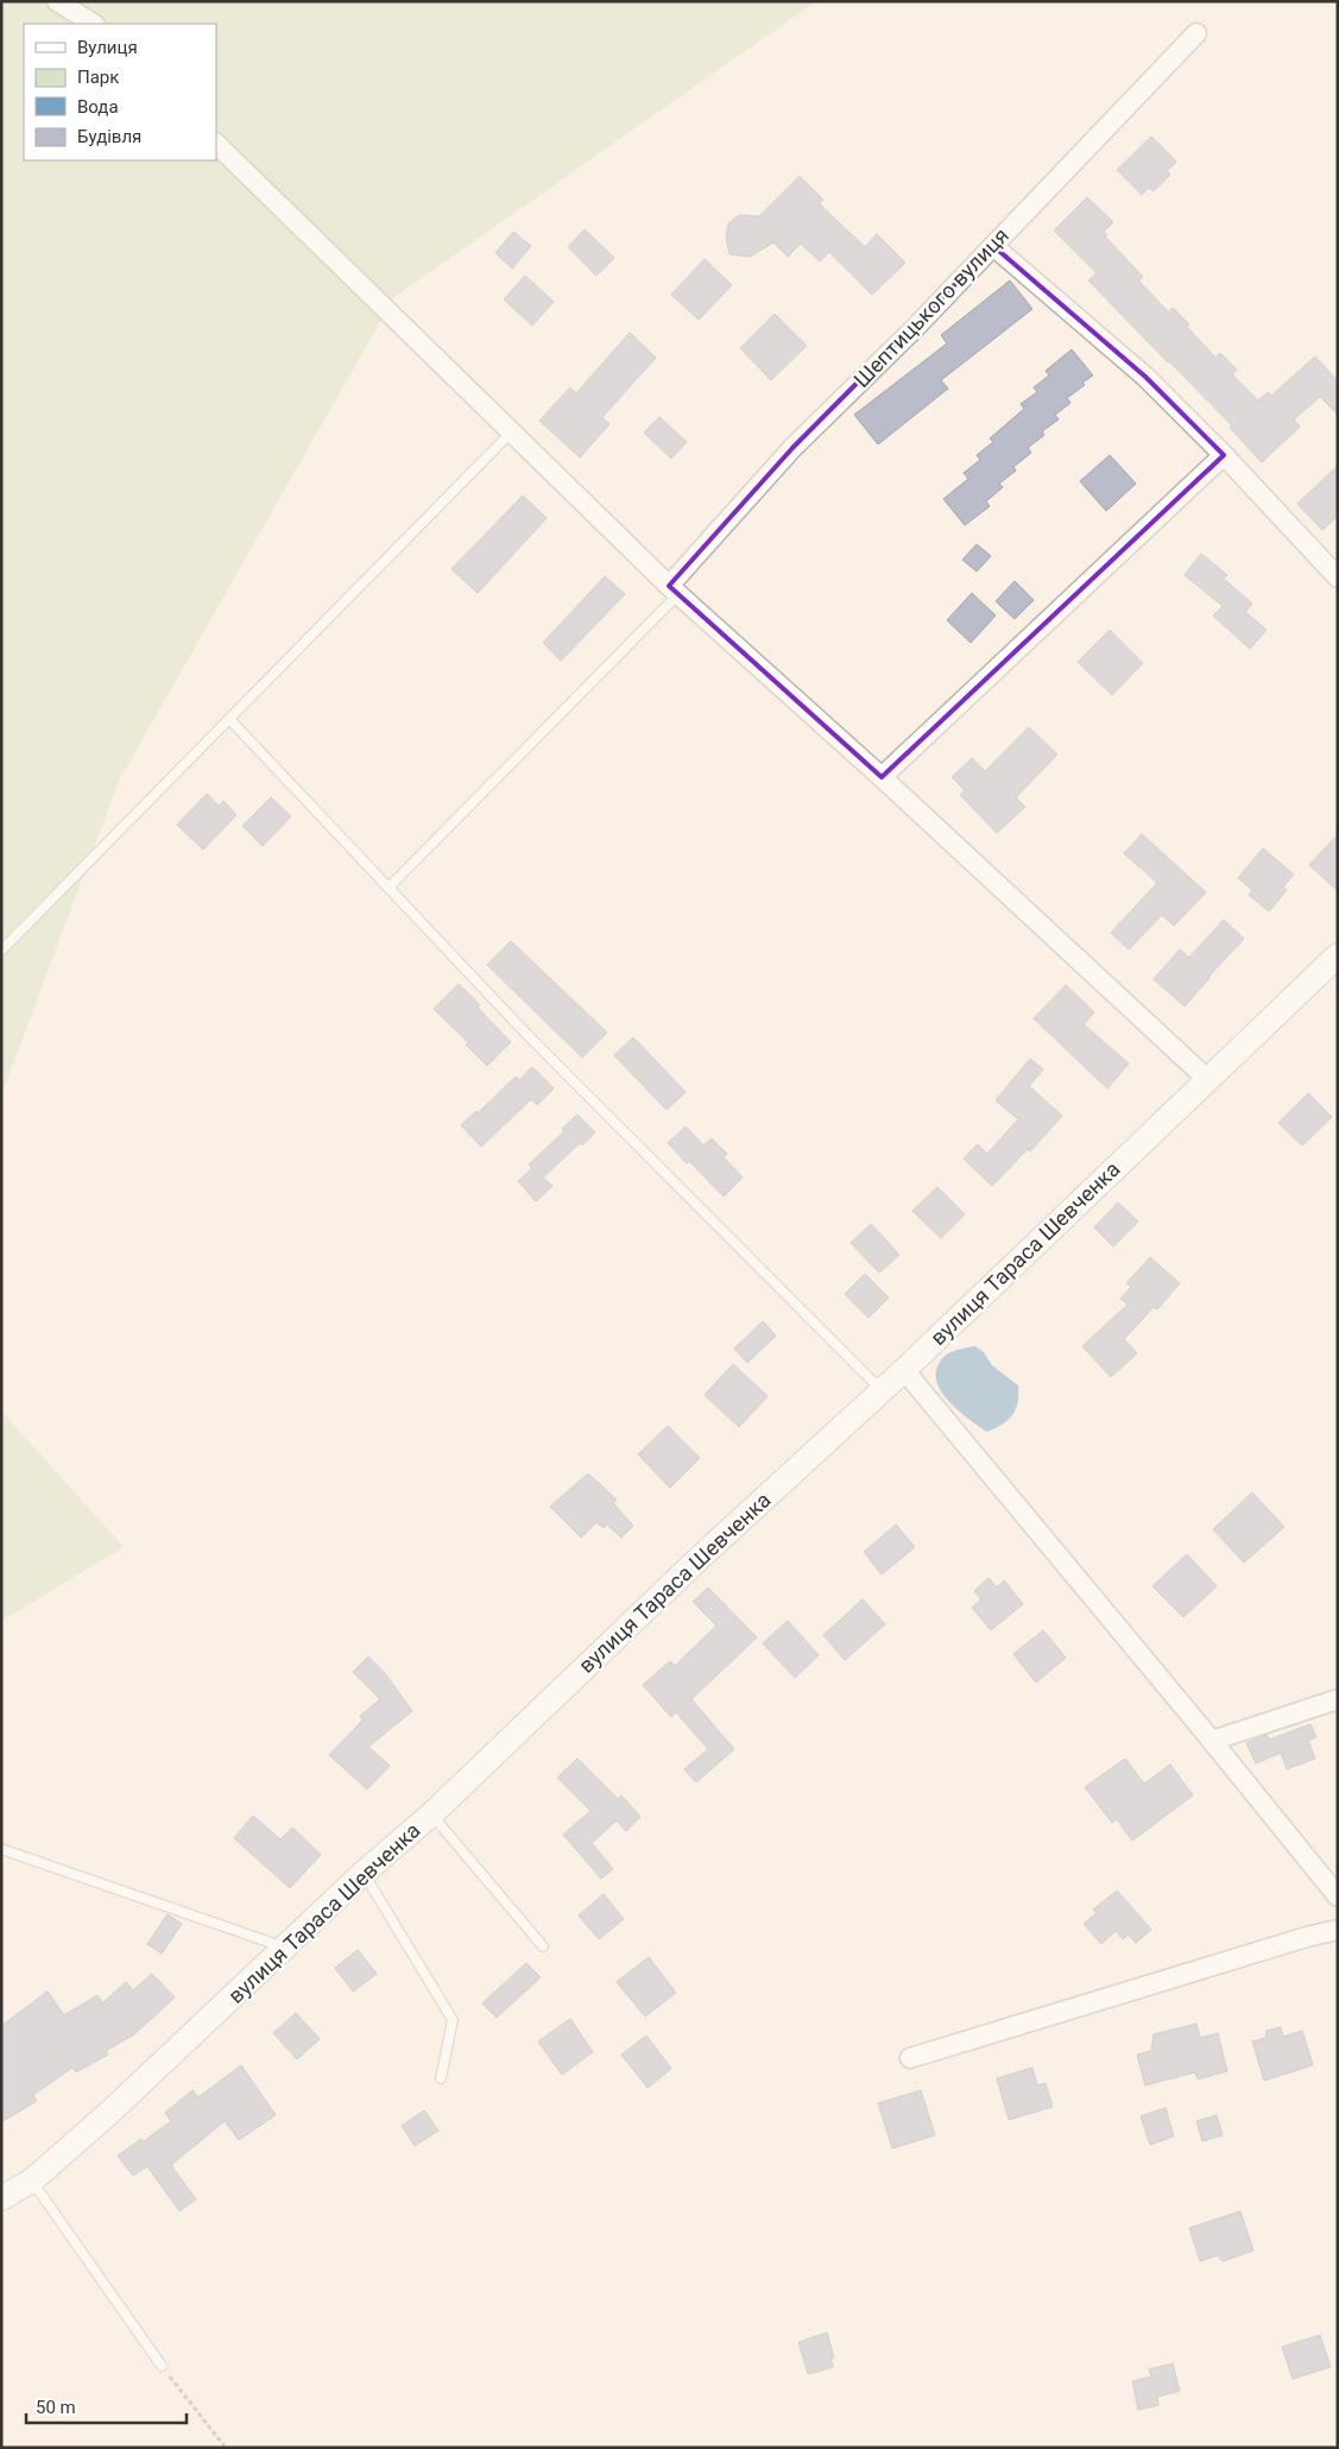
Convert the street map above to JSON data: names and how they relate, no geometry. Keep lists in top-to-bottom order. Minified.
{"streets":{"street":["Шептицького вулиця","вулиця Тараса Шевченка"]},"legend":["Вулиця","Парк","Вода","Будівля"],"scale_bar":"50 m"}
